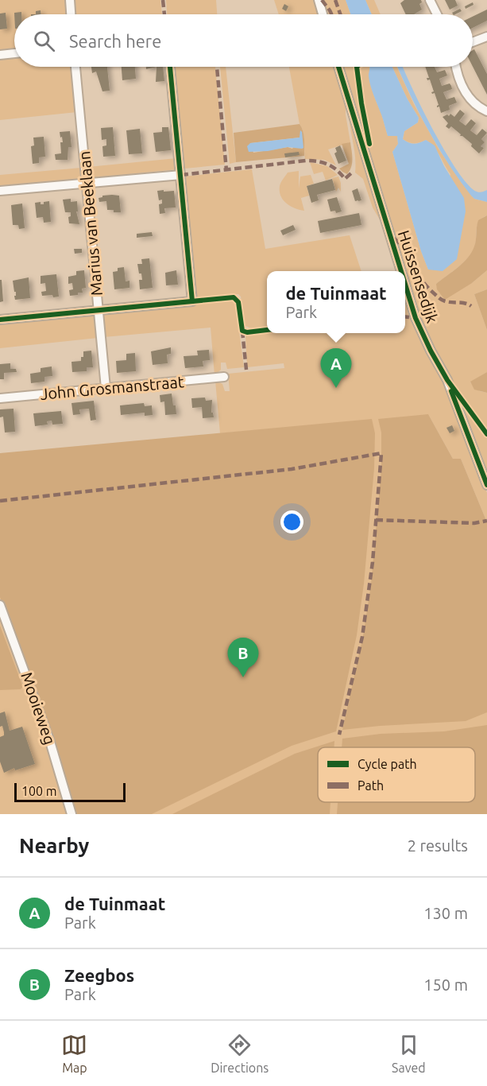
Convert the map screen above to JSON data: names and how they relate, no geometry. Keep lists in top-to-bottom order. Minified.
{"streets":{"street":["Marius van Beeklaan","Huissensedijk","John Grosmanstraat","Mooieweg"]},"crossings":[["Marius van Beeklaan","John Grosmanstraat"]],"legend":["Cycle path","Path"],"scale_bar":"100 m","page":{"search":"Search here","popup":["de Tuinmaat","Park"],"pins":["A","B"],"scale":"100 m","heading":["Nearby","2 results"],"list":[{"mark":"A","name":"de Tuinmaat","note":"Park","value":"130 m"},{"mark":"B","name":"Zeegbos","note":"Park","value":"150 m"}],"nav":["Map","Directions","Saved"]}}
